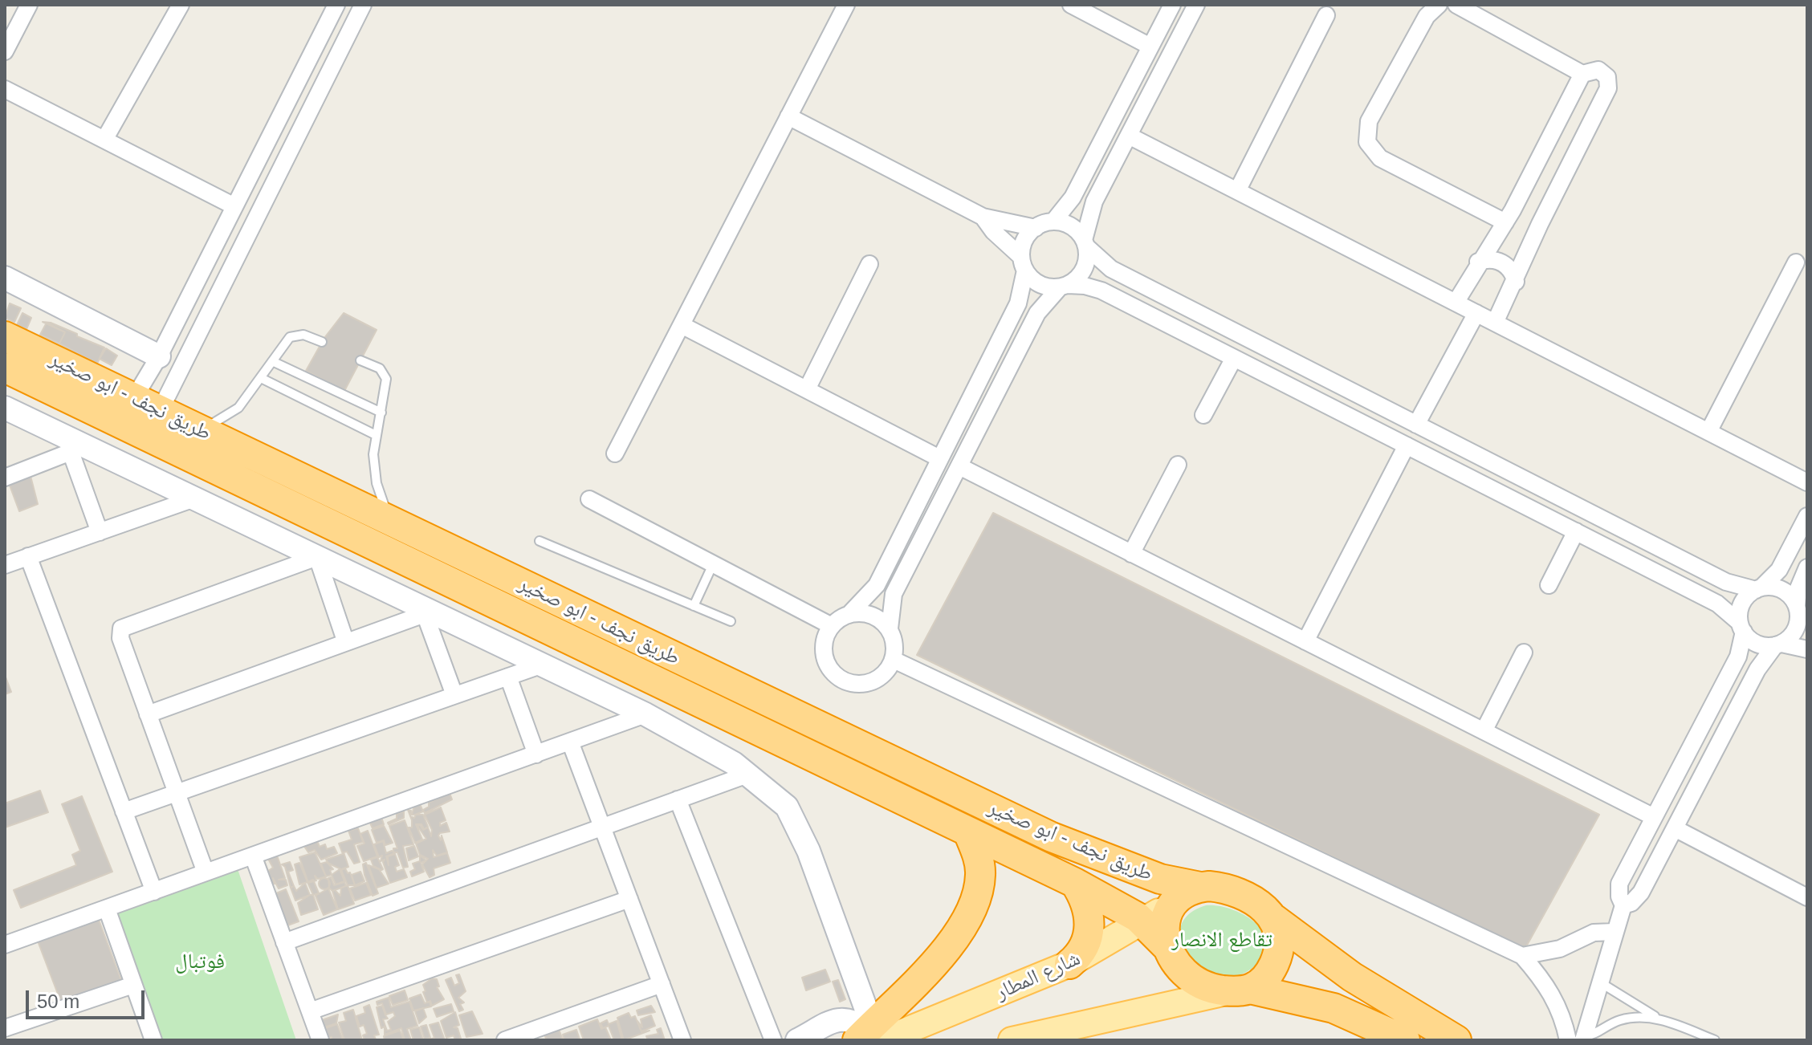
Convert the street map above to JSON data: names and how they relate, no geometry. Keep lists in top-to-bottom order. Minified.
{"streets":{"highway":["طريق نجف - ابو صخير"],"main road":["شارع المطار"]},"crossings":[["طريق نجف - ابو صخير","شارع المطار"]],"parks":["تقاطع الانصار","فوتبال"],"scale_bar":"50 m"}
